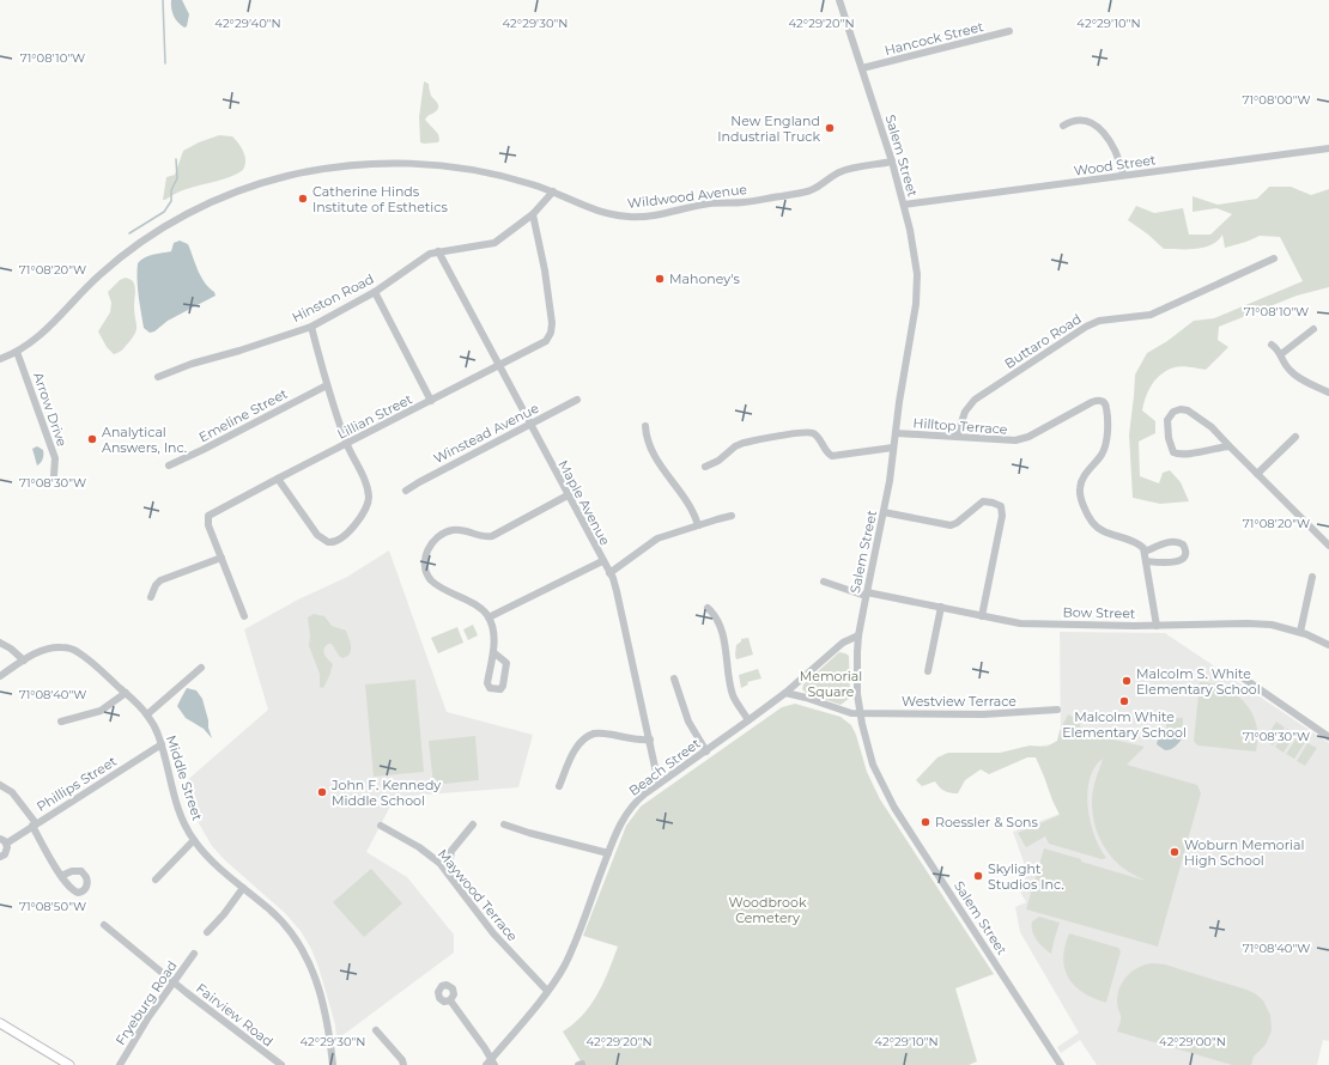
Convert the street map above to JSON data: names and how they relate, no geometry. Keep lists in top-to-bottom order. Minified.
{"streets":{"street":["Hancock Street","Salem Street","Wood Street","Wildwood Avenue","Hinston Road","Buttaro Road","Arrow Drive","Emeline Street","Lillian Street","Hilltop Terrace","Winstead Avenue","Maple Avenue","Bow Street","Westview Terrace","Beach Street","Middle Street","Phillips Street","Maywood Terrace","Fryeburg Road","Fairview Road"]},"crossings":[["Hancock Street","Salem Street"],["Salem Street","Wood Street"],["Salem Street","Wildwood Avenue"],["Salem Street","Hilltop Terrace"],["Salem Street","Bow Street"],["Salem Street","Westview Terrace"],["Salem Street","Beach Street"],["Wildwood Avenue","Hinston Road"],["Wildwood Avenue","Arrow Drive"],["Hinston Road","Lillian Street"],["Hinston Road","Maple Avenue"],["Buttaro Road","Hilltop Terrace"],["Lillian Street","Maple Avenue"],["Winstead Avenue","Maple Avenue"],["Maple Avenue","Beach Street"],["Westview Terrace","Beach Street"],["Beach Street","Maywood Terrace"],["Middle Street","Phillips Street"],["Fryeburg Road","Fairview Road"]],"parks":["Memorial Square","Woodbrook Cemetery"],"places":["New England Industrial Truck","Catherine Hinds Institute of Esthetics","Mahoney's","Analytical Answers, Inc.","Malcolm S. White Elementary School","Malcolm White Elementary School","John F. Kennedy Middle School","Roessler & Sons","Woburn Memorial High School","Skylight Studios Inc."],"coordinates":["42°29'40\"N","42°29'30\"N","42°29'20\"N","42°29'10\"N","71°08'10\"W","71°08'00\"W","71°08'20\"W","71°08'30\"W","71°08'40\"W","71°08'50\"W","42°29'00\"N"]}
